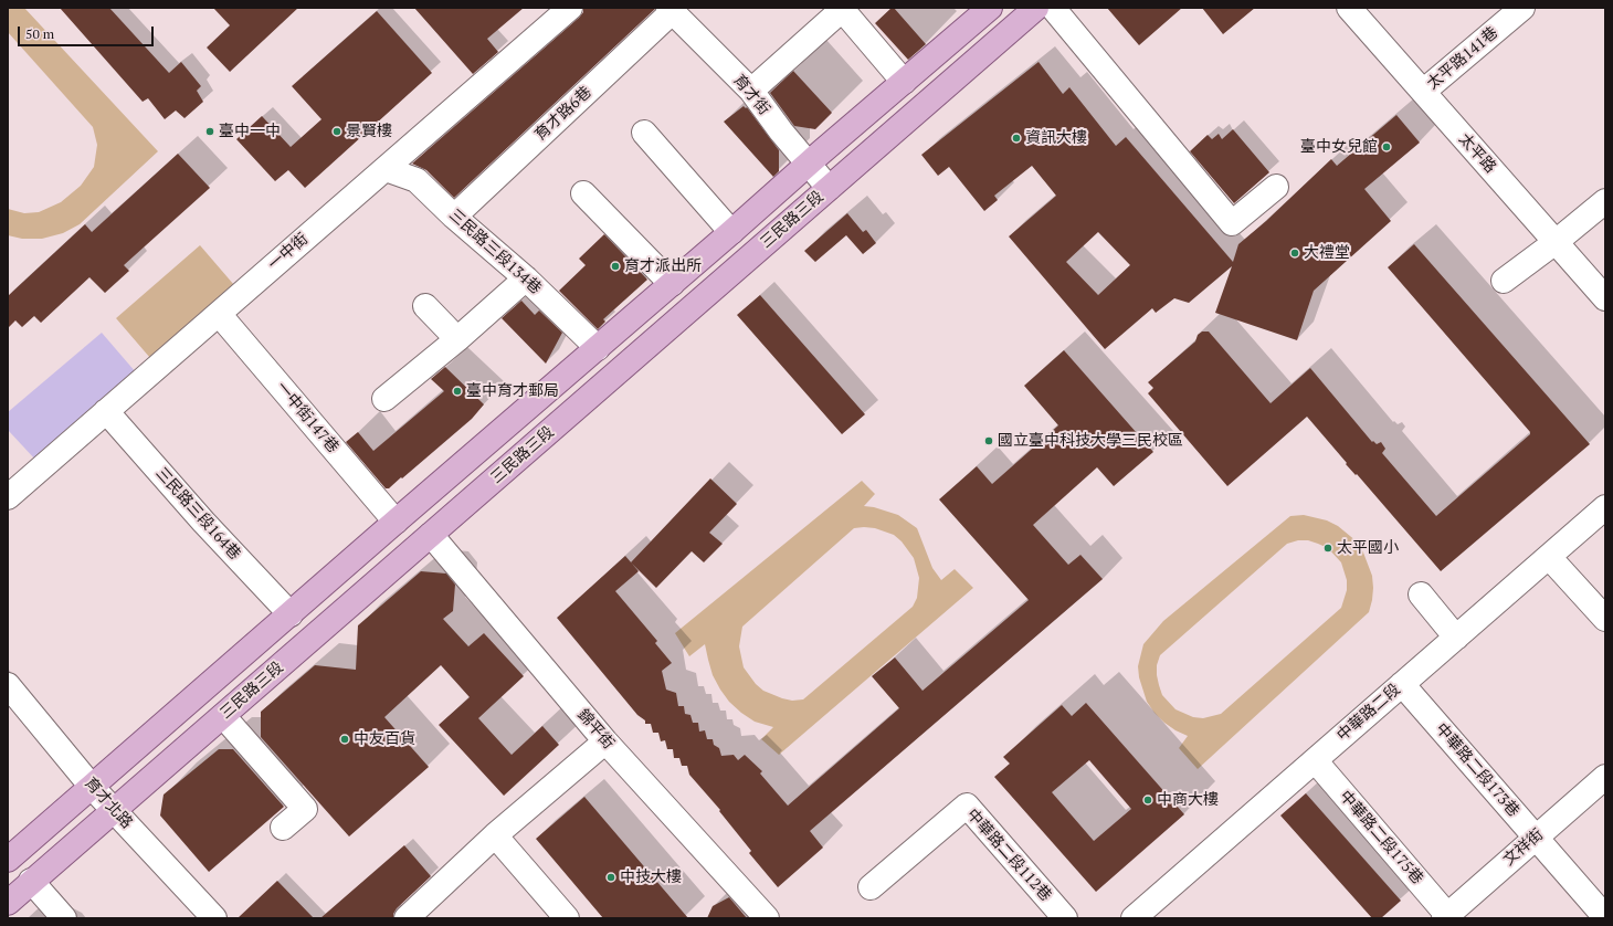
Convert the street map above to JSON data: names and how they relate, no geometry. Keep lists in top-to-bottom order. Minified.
{"streets":{"main road":["三民路三段"],"street":["太平路141巷","育才街","育才路6巷","太平路","一中街","三民路三段134巷","一中街147巷","三民路三段164巷","中華路二段","錦平街","中華路二段173巷","育才北路","中華路二段175巷","文祥街","中華路二段112巷"]},"crossings":[["太平路141巷","太平路"],["育才街","育才路6巷"],["育才街","三民路三段"],["育才路6巷","三民路三段134巷"],["三民路三段","三民路三段134巷"],["三民路三段","一中街147巷"],["三民路三段","三民路三段164巷"],["三民路三段","錦平街"],["三民路三段","育才北路"],["一中街","三民路三段134巷"],["一中街","一中街147巷"],["一中街","三民路三段164巷"],["中華路二段","中華路二段173巷"],["中華路二段","中華路二段175巷"],["中華路二段173巷","文祥街"],["中華路二段175巷","文祥街"]],"places":["臺中一中","景賢樓","資訊大樓","臺中女兒館","大禮堂","育才派出所","臺中育才郵局","國立臺中科技大學三民校區","太平國小","中友百貨","中商大樓","中技大樓"],"scale_bar":"50 m"}
